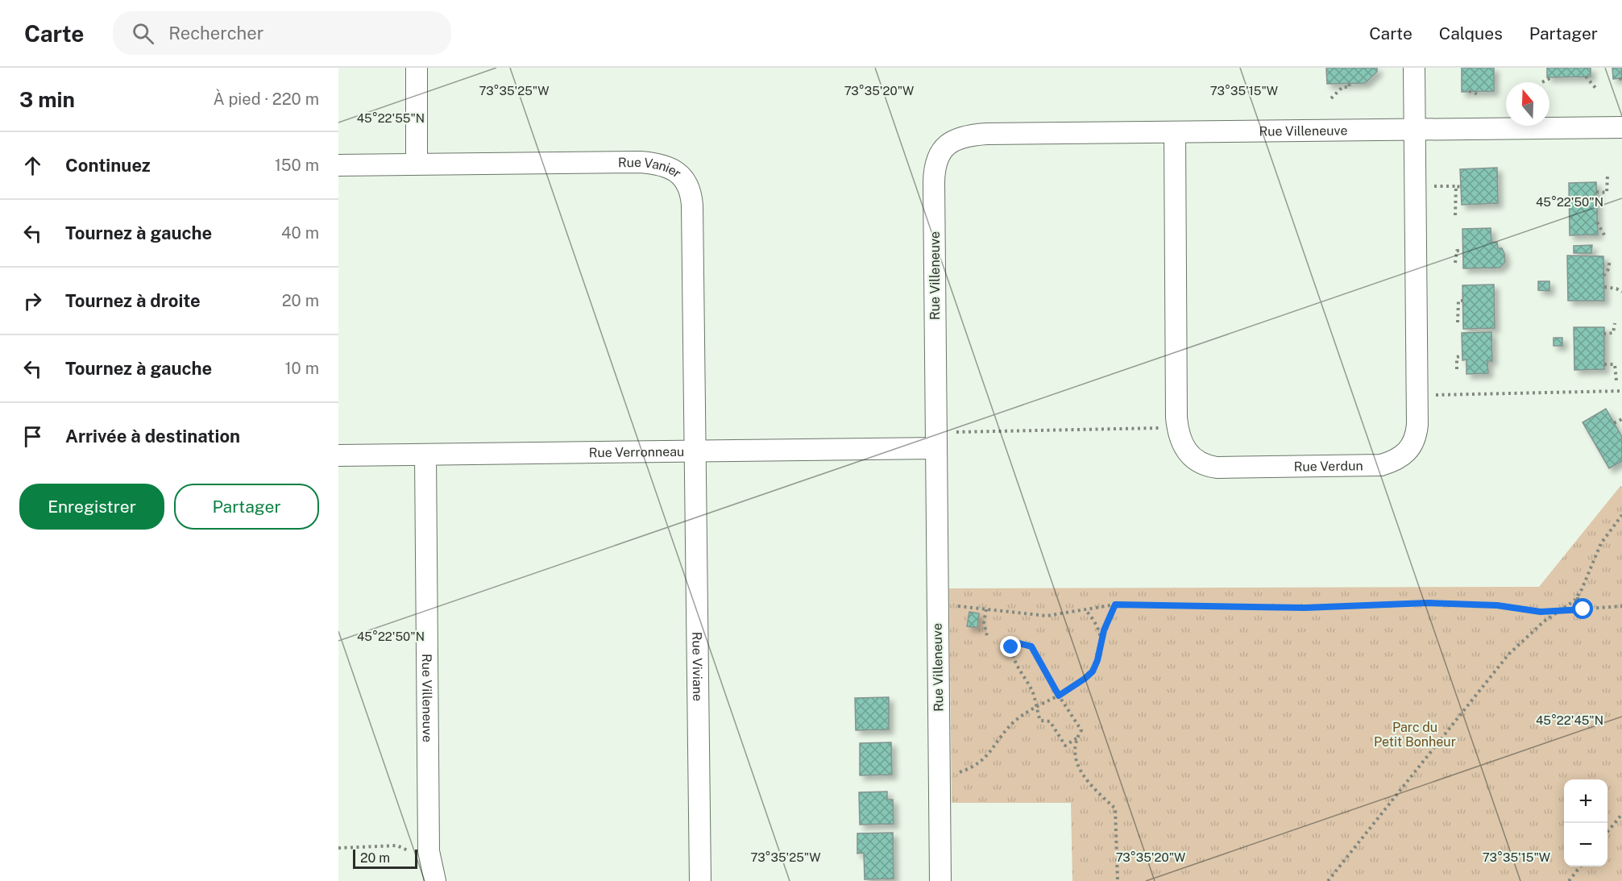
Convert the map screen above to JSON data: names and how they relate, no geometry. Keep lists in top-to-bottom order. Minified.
{"streets":{"street":["Rue Villeneuve","Rue Vanier","Rue Verronneau","Rue Verdun","Rue Viviane"]},"crossings":[["Rue Villeneuve","Rue Verronneau"],["Rue Villeneuve","Rue Verdun"],["Rue Vanier","Rue Verronneau"],["Rue Vanier","Rue Viviane"],["Rue Verronneau","Rue Viviane"]],"parks":["Parc du Petit Bonheur"],"scale_bar":"20 m","north":"top","page":{"header":"Carte","search":"Rechercher","nav":["Carte","Calques","Partager"],"heading":["3 min","À pied · 220 m"],"list":[["Continuez","150 m"],["Tournez à gauche","40 m"],["Tournez à droite","20 m"],["Tournez à gauche","10 m"],"Arrivée à destination"],"buttons":["Enregistrer","Partager"],"map_buttons":["+","−"],"scale":"20 m"},"coordinates":["73°35'20\"W","73°35'25\"W","73°35'15\"W","45°22'55\"N","45°22'50\"N","45°22'45\"N"]}
